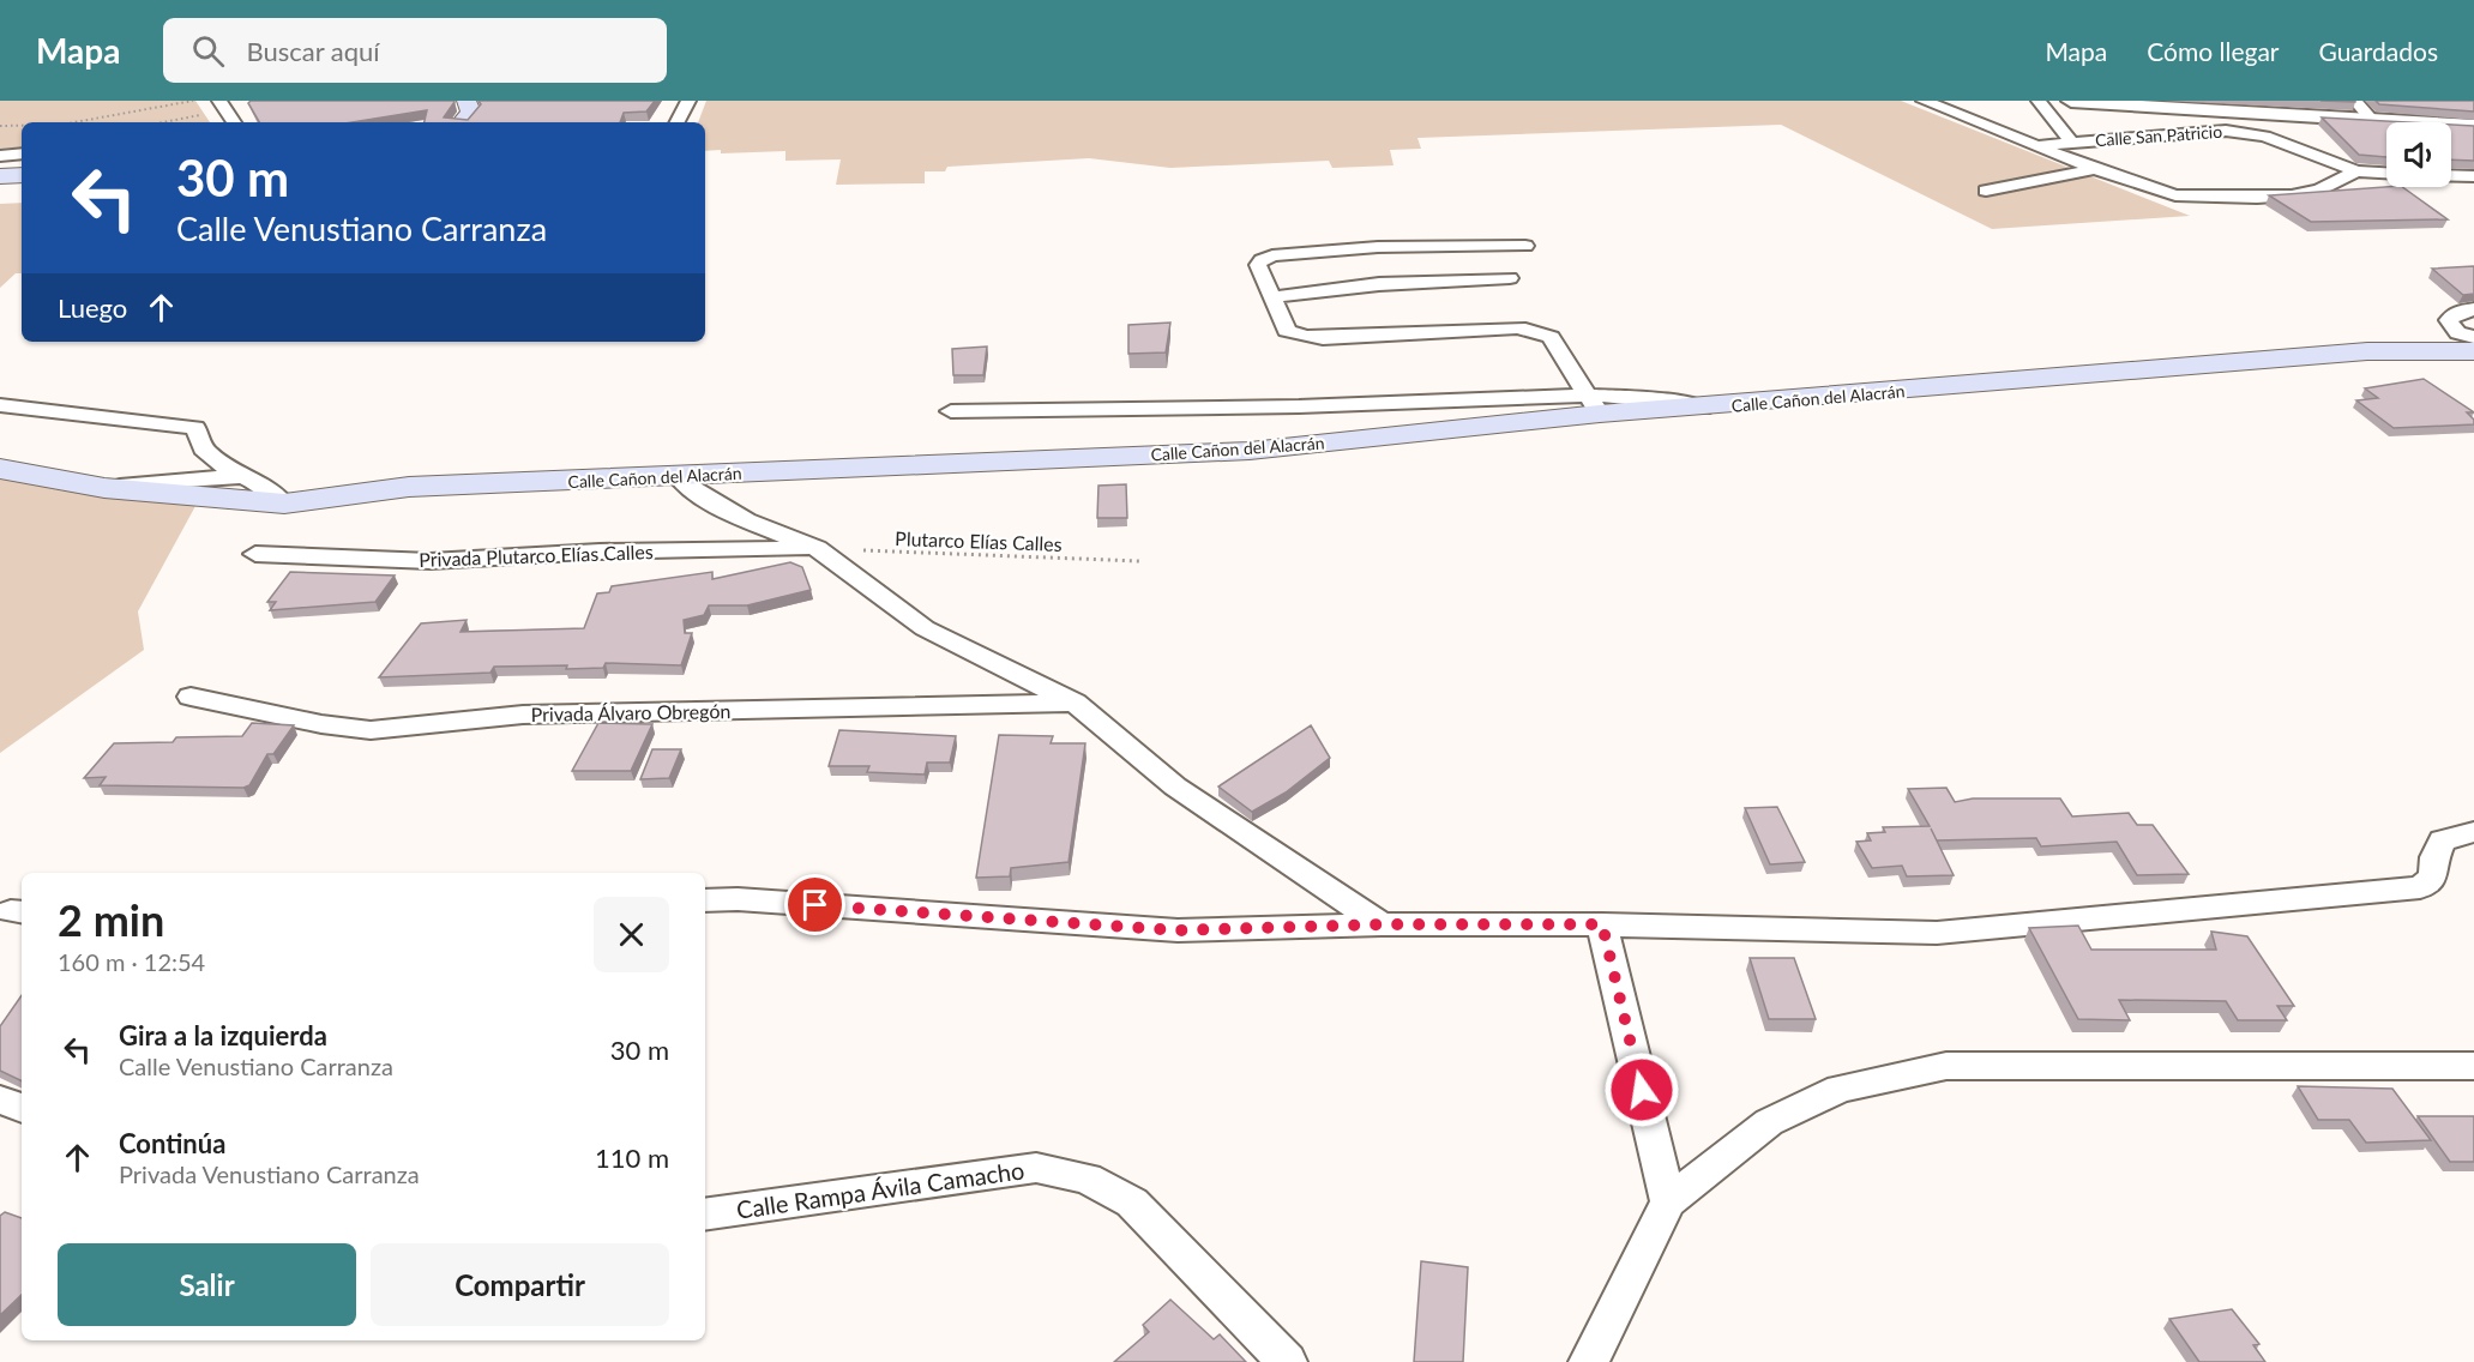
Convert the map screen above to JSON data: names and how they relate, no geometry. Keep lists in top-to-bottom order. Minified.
{"streets":{"main road":["Calle Cañon del Alacrán"],"street":["Calle San Patricio","Privada Plutarco Elías Calles","Privada Álvaro Obregón","Calle Rampa Ávila Camacho"],"path":["Plutarco Elías Calles"]},"crossings":[["Plutarco Elías Calles","Privada Plutarco Elías Calles"]],"page":{"header":"Mapa","search":"Buscar aquí","nav":["Mapa","Cómo llegar","Guardados"],"turn":["30 m","Calle Venustiano Carranza"],"then":"Luego","heading":["2 min","160 m · 12:54"],"list":[{"name":"Gira a la izquierda","note":"Calle Venustiano Carranza","value":"30 m"},{"name":"Continúa","note":"Privada Venustiano Carranza","value":"110 m"}],"buttons":["Salir","Compartir"]}}
